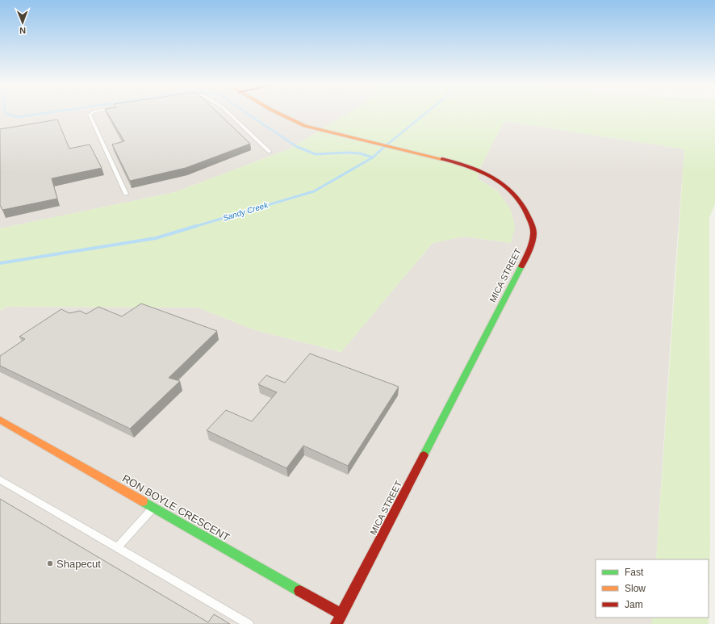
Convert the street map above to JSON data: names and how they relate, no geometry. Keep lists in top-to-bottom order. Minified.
{"streets":{"street":["MICA STREET","RON BOYLE CRESCENT"]},"crossings":[["MICA STREET","RON BOYLE CRESCENT"]],"water":["Sandy Creek"],"places":["Shapecut"],"legend":["Fast","Slow","Jam"],"north":"bottom"}
